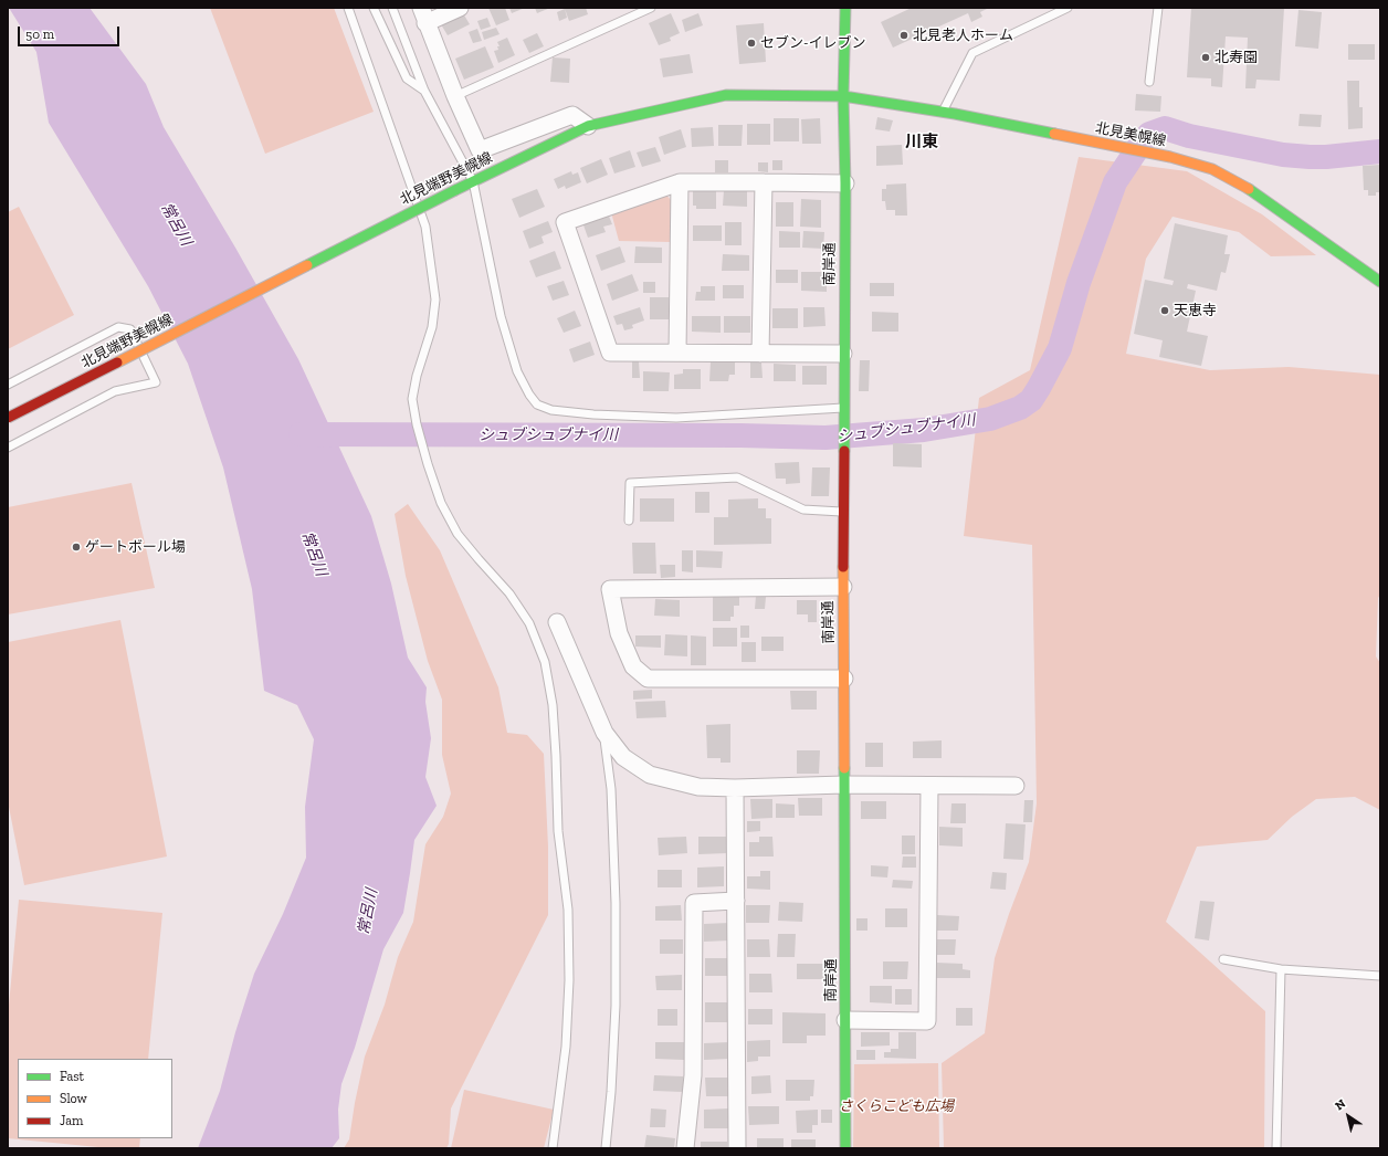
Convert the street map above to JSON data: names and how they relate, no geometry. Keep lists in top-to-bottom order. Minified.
{"streets":{"main road":["北見美幌線","北見端野美幌線","南岸通"]},"crossings":[["北見美幌線","北見端野美幌線"],["北見美幌線","南岸通"],["北見端野美幌線","南岸通"]],"districts":["川東"],"water":["常呂川","シュブシュブナイ川"],"parks":["さくらこども広場"],"places":["北見老人ホーム","セブン-イレブン","北寿園","天恵寺","ゲートボール場"],"legend":["Fast","Slow","Jam"],"scale_bar":"50 m","north":"top left"}
